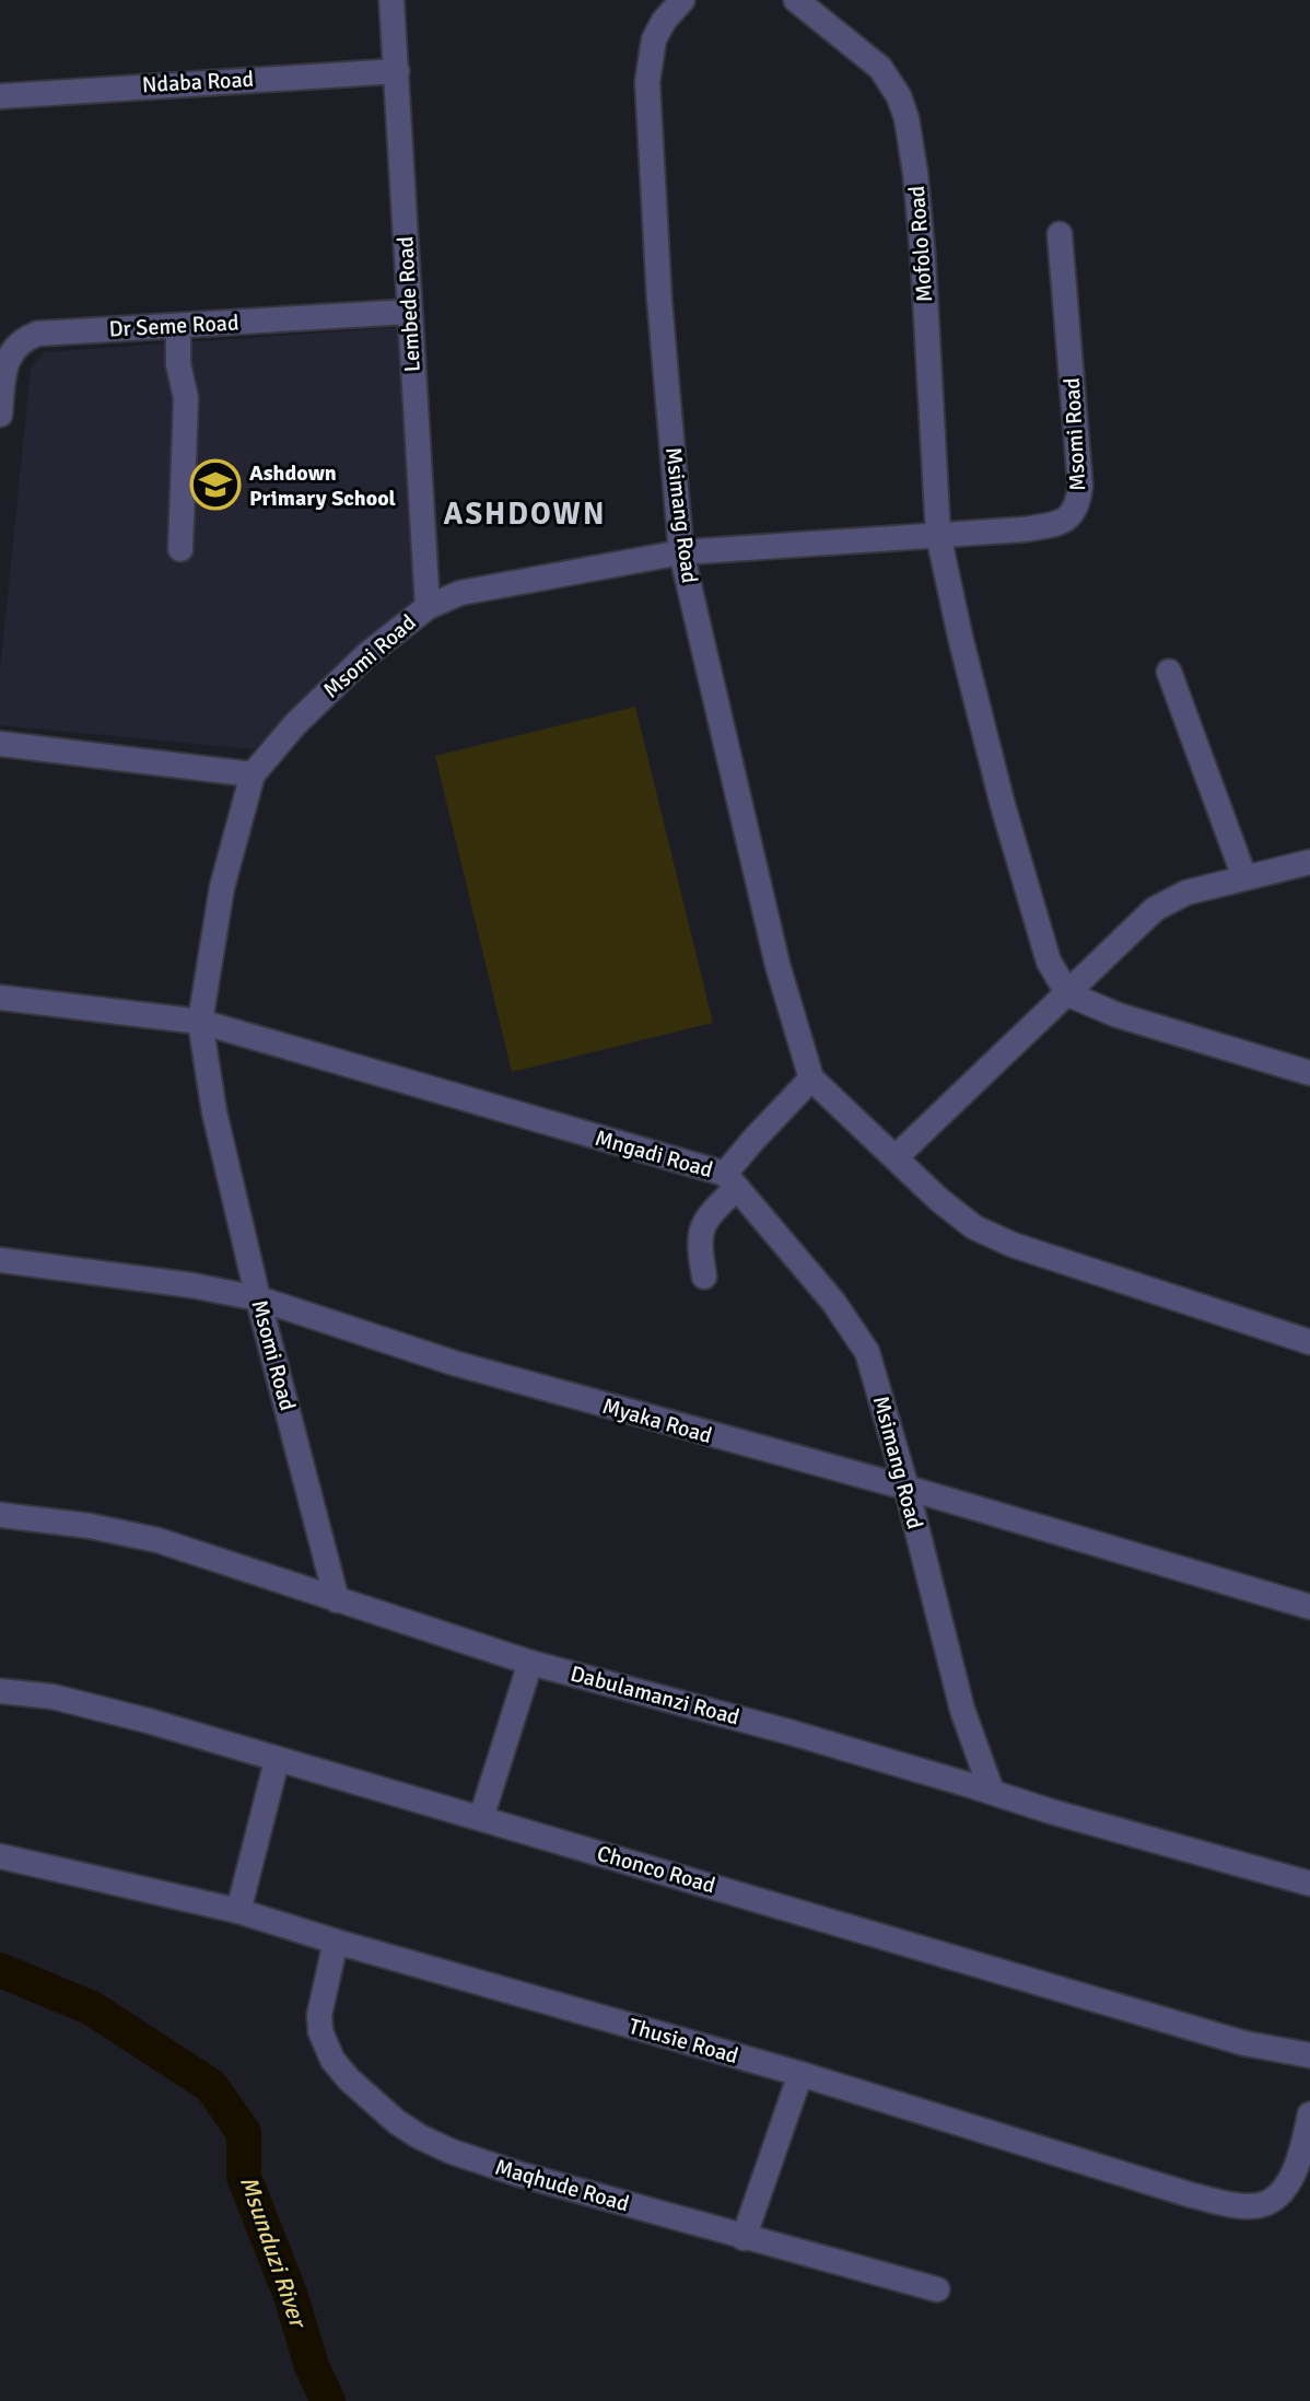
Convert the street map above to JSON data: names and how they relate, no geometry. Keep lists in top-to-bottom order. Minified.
{"streets":{"street":["Ndaba Road","Mofolo Road","Lembede Road","Dr Seme Road","Msomi Road","Msimang Road","Mngadi Road","Myaka Road","Dabulamanzi Road","Chonco Road","Thusie Road","Maqhude Road"]},"crossings":[["Ndaba Road","Lembede Road"],["Mofolo Road","Msomi Road"],["Lembede Road","Dr Seme Road"],["Lembede Road","Msomi Road"],["Msomi Road","Msimang Road"],["Msomi Road","Mngadi Road"],["Msomi Road","Myaka Road"],["Msomi Road","Dabulamanzi Road"],["Msimang Road","Mngadi Road"],["Msimang Road","Myaka Road"],["Msimang Road","Dabulamanzi Road"],["Thusie Road","Maqhude Road"]],"districts":["ASHDOWN"],"water":["Msunduzi River"],"places":{"school or university":["Ashdown Primary School"]}}
